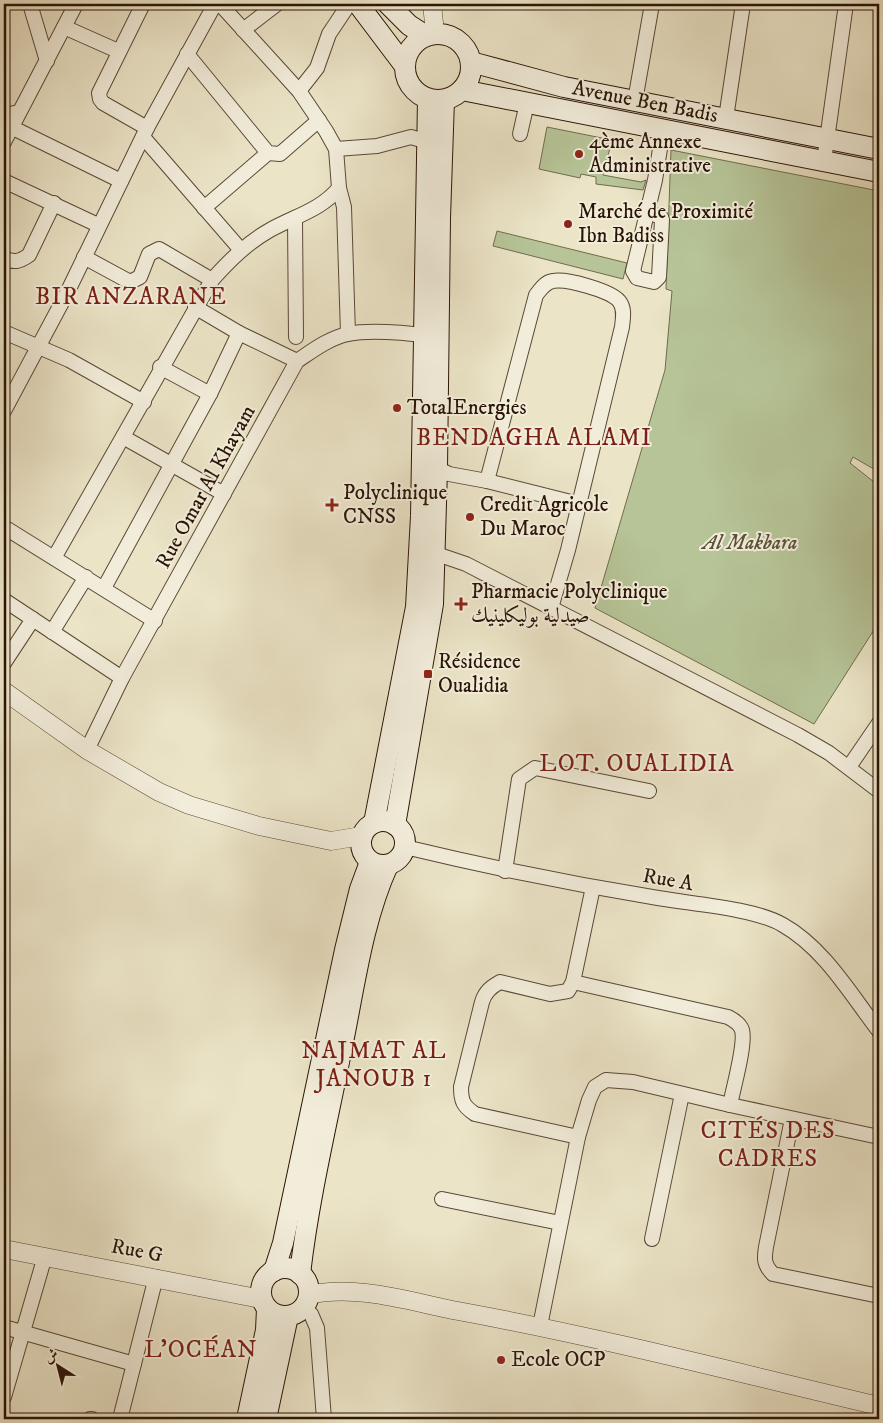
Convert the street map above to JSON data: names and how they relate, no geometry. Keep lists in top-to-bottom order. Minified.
{"streets":{"main road":["Avenue Ben Badis"],"street":["Rue Omar Al Khayam","Rue A","Rue G"]},"districts":["BIR ANZARANE","BENDAGHA ALAMI","LOT. OUALIDIA","NAJMAT AL JANOUB 1","CITÉS DES CADRES","L'OCÉAN"],"parks":["Al Makbara"],"places":{"other":["4ème Annexe Administrative","Marché de Proximité Ibn Badiss","TotalEnergies","Credit Agricole Du Maroc","Ecole OCP"],"health":["Polyclinique CNSS","Pharmacie Polyclinique صيدلية بوليكلينيك"],"transit":["Résidence Oualidia"]},"north":"top left"}
